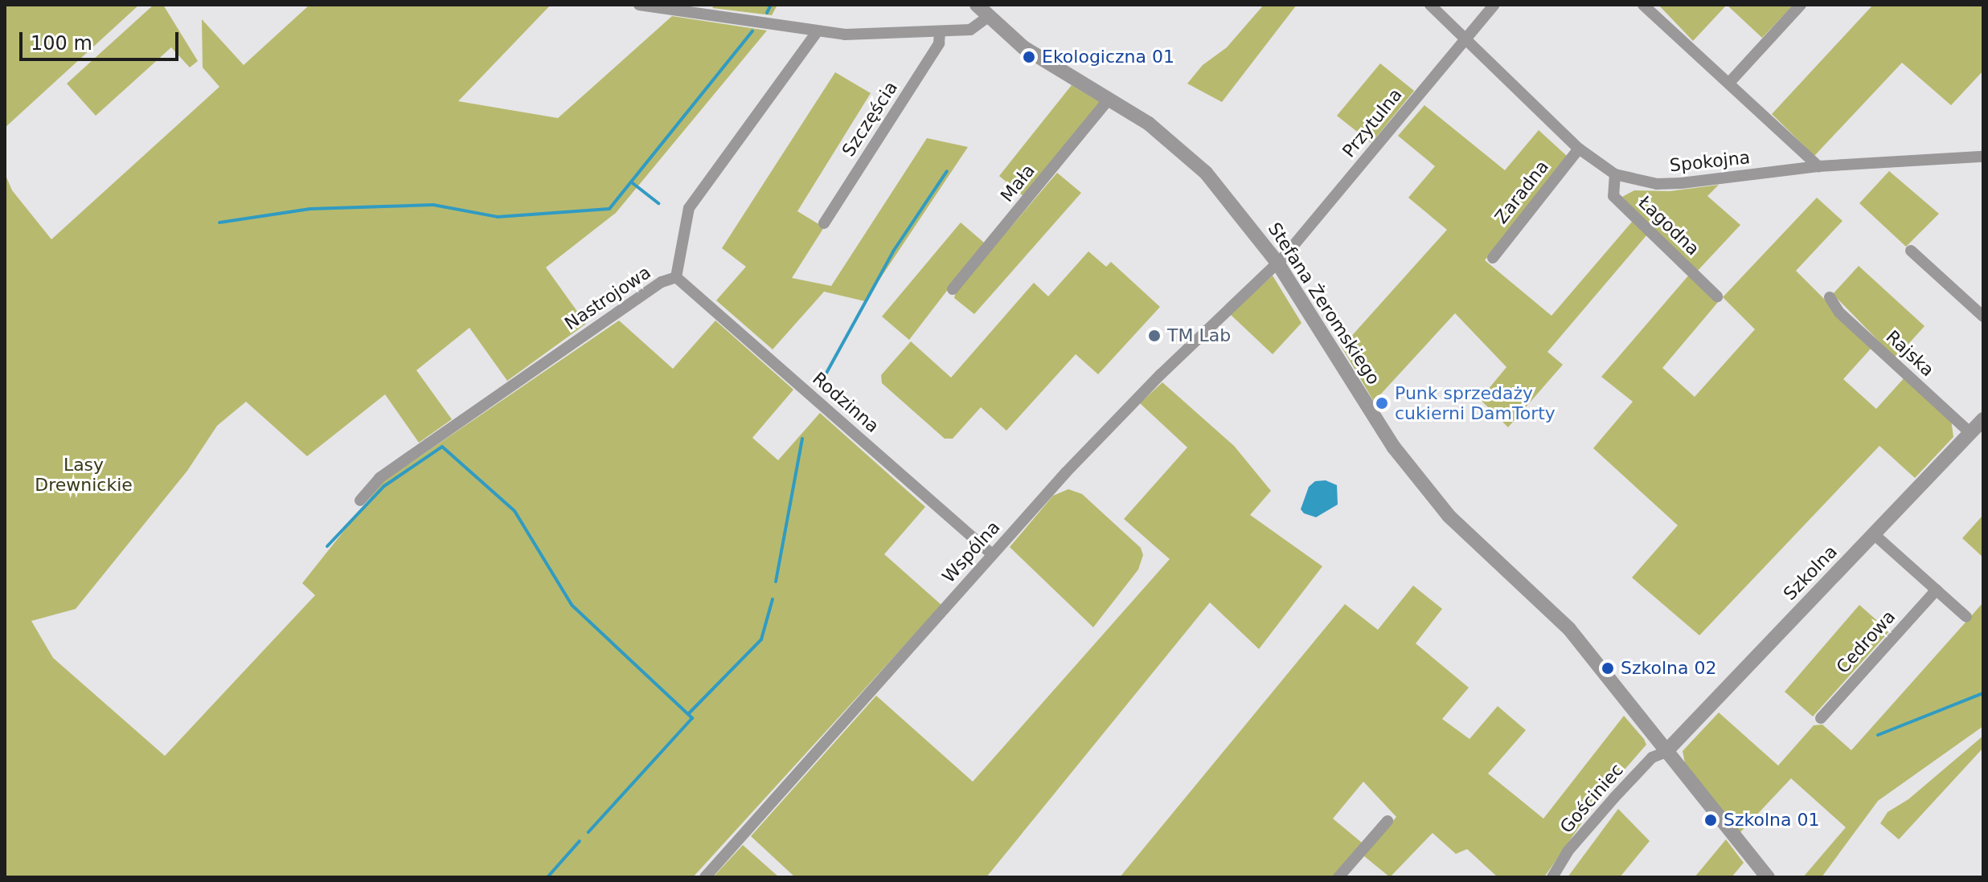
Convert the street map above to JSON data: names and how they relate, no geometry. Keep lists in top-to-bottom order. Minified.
{"streets":{"street":["Szczęścia","Przytulna","Spokojna","Mała","Zaradna","Łagodna","Nastrojowa","Stefana Żeromskiego","Rajska","Rodzinna","Wspólna","Szkolna","Cedrowa","Gościniec"]},"crossings":[["Przytulna","Spokojna"],["Przytulna","Stefana Żeromskiego"],["Przytulna","Wspólna"],["Spokojna","Zaradna"],["Spokojna","Łagodna"],["Mała","Stefana Żeromskiego"],["Nastrojowa","Rodzinna"],["Stefana Żeromskiego","Wspólna"],["Stefana Żeromskiego","Szkolna"],["Stefana Żeromskiego","Gościniec"],["Rajska","Szkolna"],["Rodzinna","Wspólna"],["Szkolna","Gościniec"]],"parks":["Lasy Drewnickie"],"places":["Ekologiczna 01","TM Lab","Punk sprzedaży cukierni DamTorty","Szkolna 02","Szkolna 01"],"scale_bar":"100 m"}
